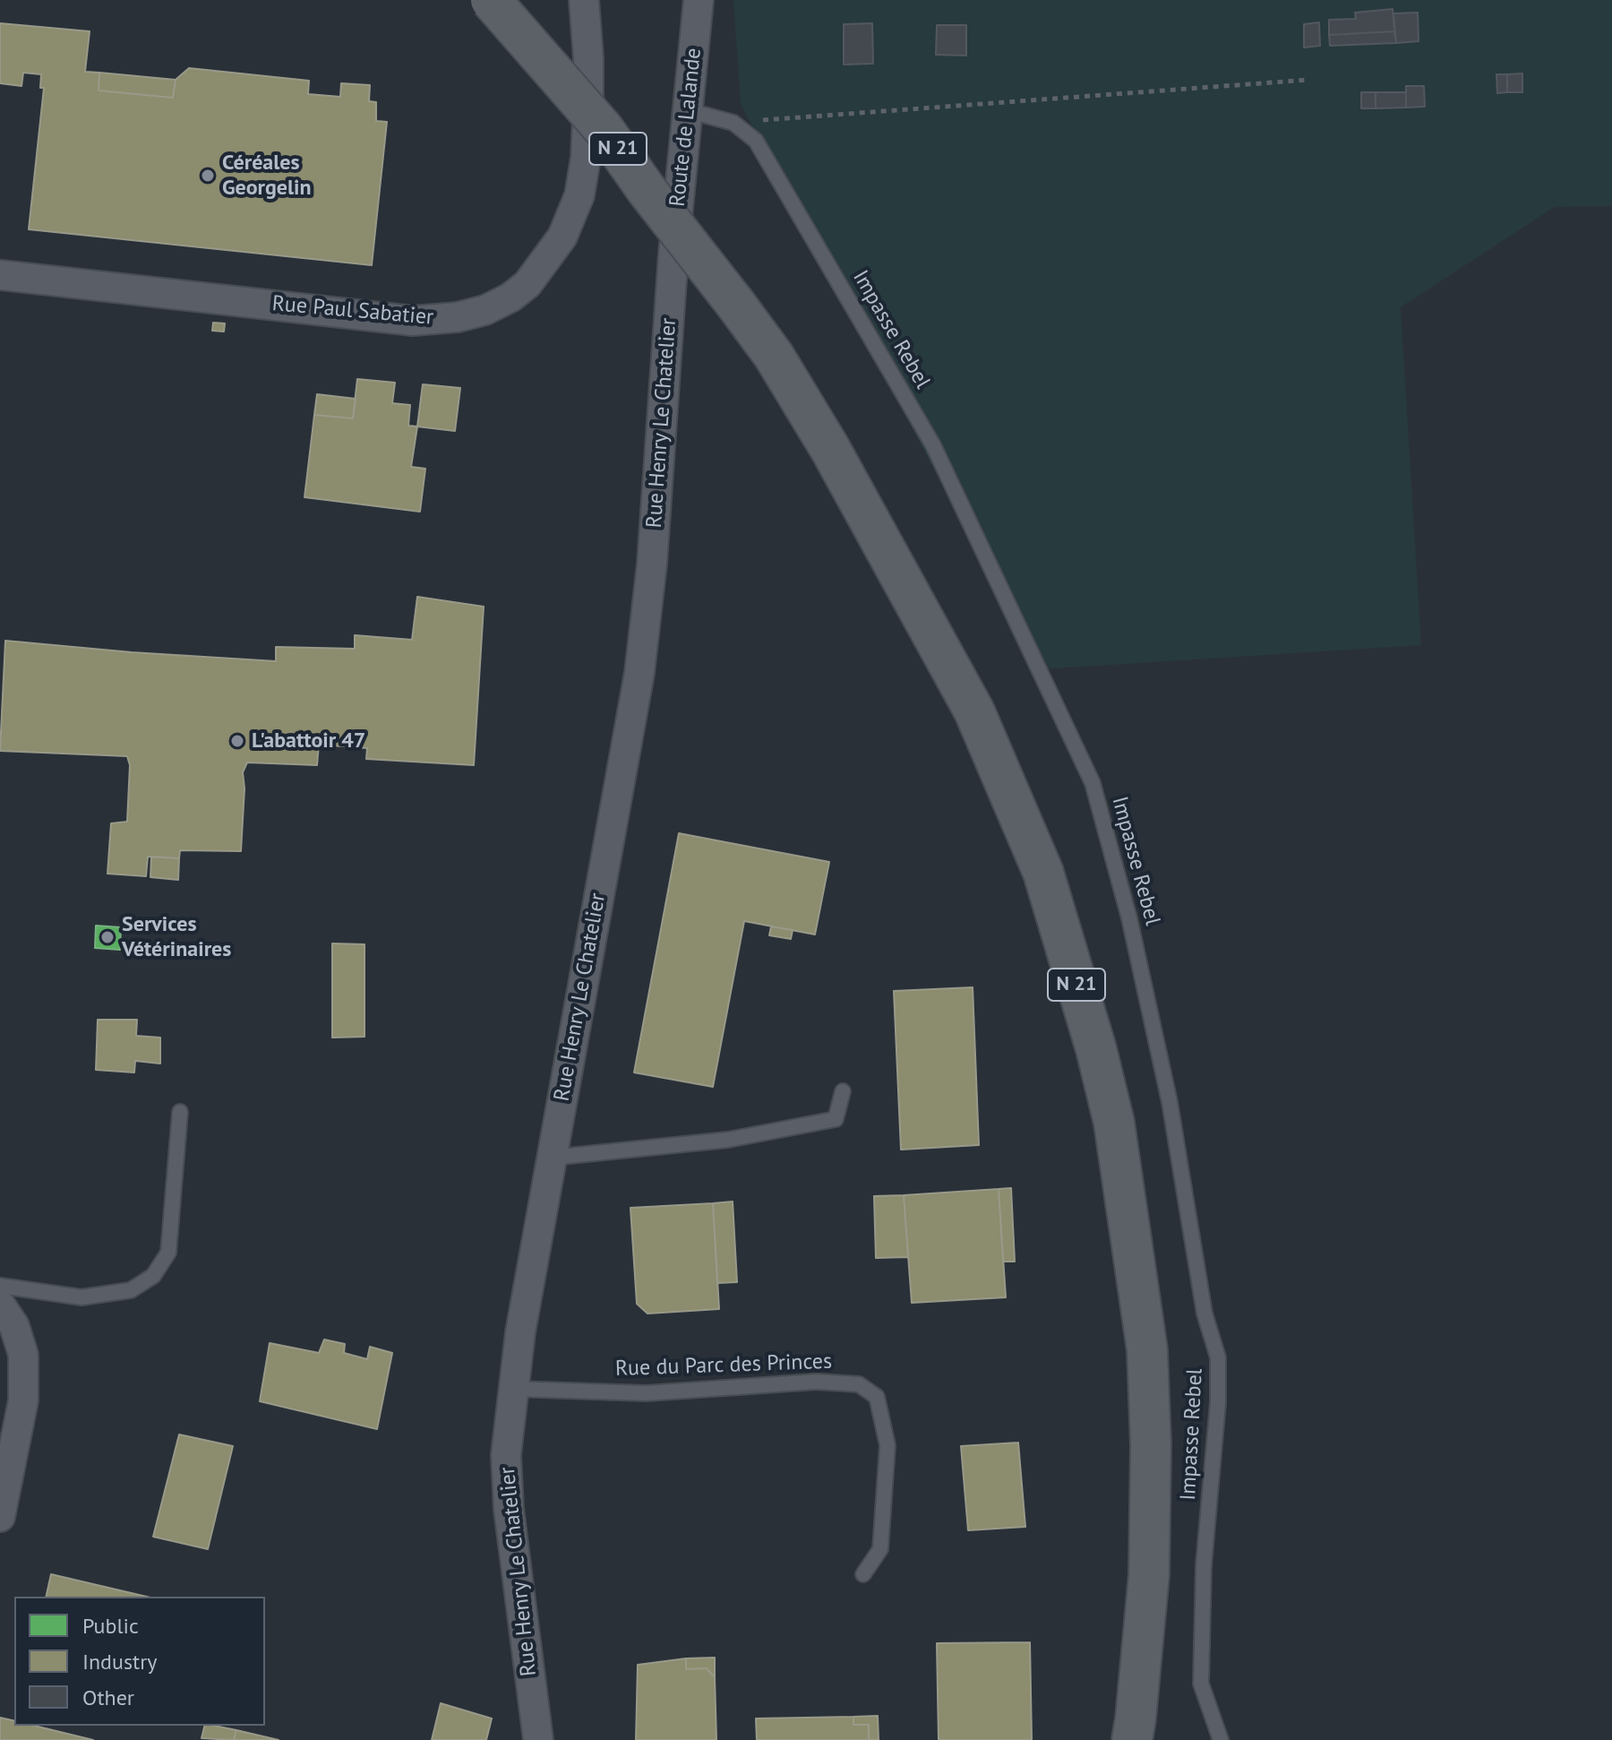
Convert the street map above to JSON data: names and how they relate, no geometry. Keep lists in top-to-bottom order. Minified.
{"streets":{"main road":["N 21"],"street":["Route de Lalande","Rue Paul Sabatier","Rue Henry Le Chatelier"],"lane":["Impasse Rebel","Rue du Parc des Princes"]},"crossings":[["Route de Lalande","Impasse Rebel"],["Route de Lalande","Rue Henry Le Chatelier"],["Rue Henry Le Chatelier","Rue du Parc des Princes"]],"places":["Céréales Georgelin","L'abattoir 47","Services Vétérinaires"],"legend":["Public","Industry","Other"]}
